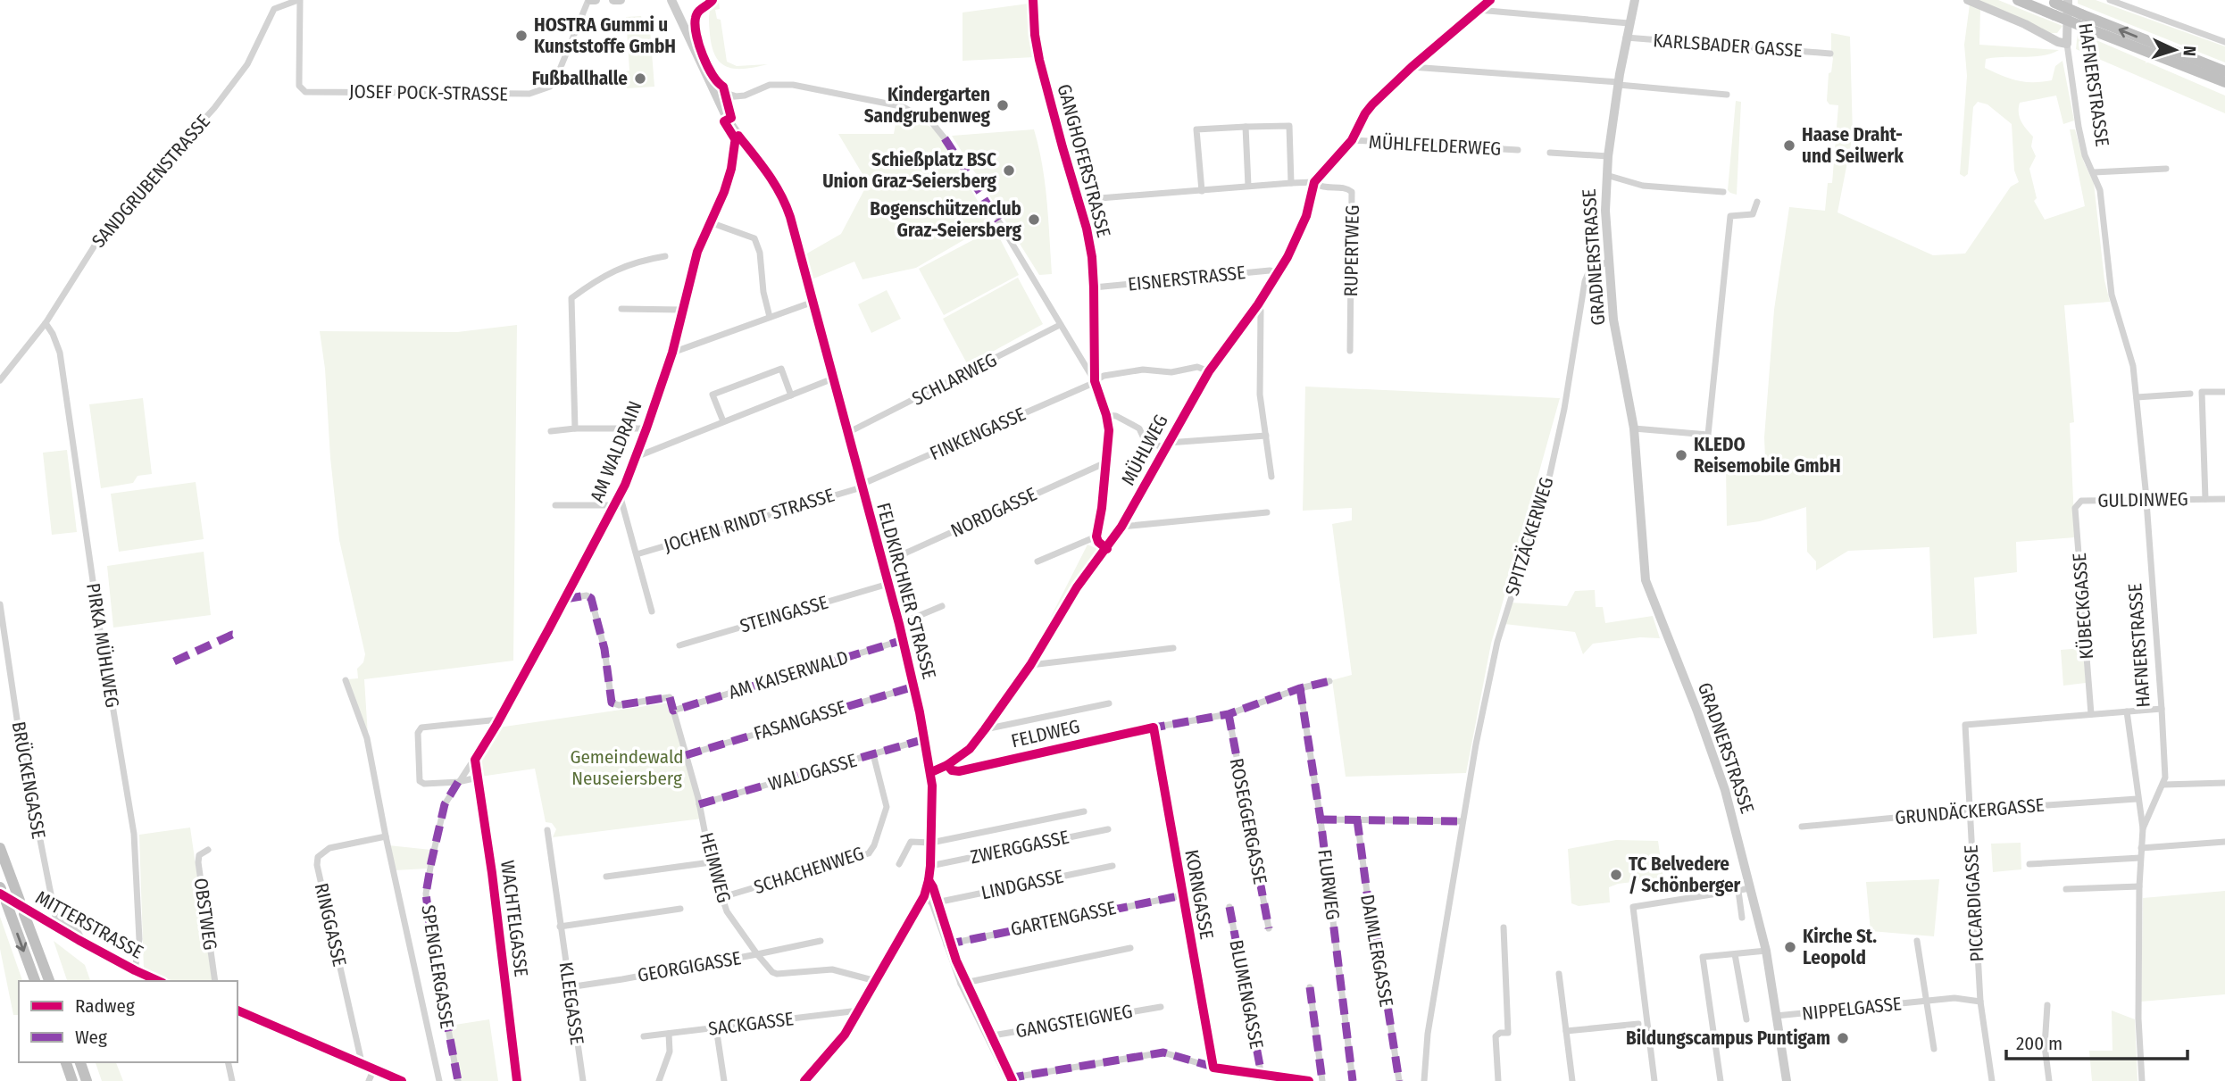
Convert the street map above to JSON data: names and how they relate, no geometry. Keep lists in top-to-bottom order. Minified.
{"streets":{"street":["KARLSBADER GASSE","HAFNERSTRASSE","JOSEF POCK-STRASSE","MÜHLFELDERWEG","GANGHOFERSTRASSE","SANDGRUBENSTRASSE","RUPERTWEG","GRADNERSTRASSE","EISNERSTRASSE","SCHLARWEG","FINKENGASSE","MÜHLWEG","AM WALDRAIN","GULDINWEG","NORDGASSE","JOCHEN RINDT STRASSE","SPITZÄCKERWEG","FELDKIRCHNER STRASSE","KÜBECKGASSE","STEINGASSE","PIRKA MÜHLWEG","AM KAISERWALD","FASANGASSE","FELDWEG","WALDGASSE","BRÜCKENGASSE","GRUNDÄCKERGASSE","ROSEGGERGASSE","ZWERGGASSE","HEIMWEG","SCHACHENWEG","LINDGASSE","FLURWEG","KORNGASSE","PICCARDIGASSE","OBSTWEG","WACHTELGASSE","GARTENGASSE","MITTERSTRASSE","RINGGASSE","DAIMLERGASSE","SPENGLERGASSE","GEORGIGASSE","BLUMENGASSE","KLEEGASSE","NIPPELGASSE","GANGSTEIGWEG","SACKGASSE"]},"crossings":[["KARLSBADER GASSE","MÜHLFELDERWEG"],["KARLSBADER GASSE","GRADNERSTRASSE"],["HAFNERSTRASSE","GULDINWEG"],["JOSEF POCK-STRASSE","SANDGRUBENSTRASSE"],["MÜHLFELDERWEG","RUPERTWEG"],["MÜHLFELDERWEG","MÜHLWEG"],["GANGHOFERSTRASSE","EISNERSTRASSE"],["GANGHOFERSTRASSE","FINKENGASSE"],["GANGHOFERSTRASSE","MÜHLWEG"],["GANGHOFERSTRASSE","NORDGASSE"],["SANDGRUBENSTRASSE","PIRKA MÜHLWEG"],["RUPERTWEG","MÜHLWEG"],["GRADNERSTRASSE","SPITZÄCKERWEG"],["GRADNERSTRASSE","NIPPELGASSE"],["EISNERSTRASSE","MÜHLWEG"],["SCHLARWEG","FELDKIRCHNER STRASSE"],["FINKENGASSE","JOCHEN RINDT STRASSE"],["FINKENGASSE","FELDKIRCHNER STRASSE"],["MÜHLWEG","FELDKIRCHNER STRASSE"],["MÜHLWEG","FELDWEG"],["AM WALDRAIN","FELDKIRCHNER STRASSE"],["AM WALDRAIN","HEIMWEG"],["AM WALDRAIN","WACHTELGASSE"],["AM WALDRAIN","SPENGLERGASSE"],["GULDINWEG","KÜBECKGASSE"],["NORDGASSE","FELDKIRCHNER STRASSE"],["JOCHEN RINDT STRASSE","FELDKIRCHNER STRASSE"],["FELDKIRCHNER STRASSE","STEINGASSE"],["FELDKIRCHNER STRASSE","AM KAISERWALD"],["FELDKIRCHNER STRASSE","FASANGASSE"],["FELDKIRCHNER STRASSE","WALDGASSE"],["FELDKIRCHNER STRASSE","ZWERGGASSE"],["FELDKIRCHNER STRASSE","GEORGIGASSE"],["FELDKIRCHNER STRASSE","SACKGASSE"],["KÜBECKGASSE","PICCARDIGASSE"],["PIRKA MÜHLWEG","MITTERSTRASSE"],["AM KAISERWALD","HEIMWEG"],["FASANGASSE","HEIMWEG"],["FELDWEG","ROSEGGERGASSE"],["FELDWEG","FLURWEG"],["FELDWEG","KORNGASSE"],["WALDGASSE","HEIMWEG"],["WALDGASSE","SCHACHENWEG"],["BRÜCKENGASSE","MITTERSTRASSE"],["GRUNDÄCKERGASSE","PICCARDIGASSE"],["HEIMWEG","SCHACHENWEG"],["HEIMWEG","GEORGIGASSE"],["KORNGASSE","GARTENGASSE"],["PICCARDIGASSE","NIPPELGASSE"],["GEORGIGASSE","KLEEGASSE"]],"parks":["Gemeindewald Neuseiersberg"],"places":["HOSTRA Gummi u Kunststoffe GmbH","Fußballhalle","Kindergarten Sandgrubenweg","Haase Draht- und Seilwerk","Schießplatz BSC Union Graz-Seiersberg","Bogenschützenclub Graz-Seiersberg","KLEDO Reisemobile GmbH","TC Belvedere / Schönberger","Kirche St. Leopold","Bildungscampus Puntigam"],"legend":["Radweg","Weg"],"scale_bar":"200 m","north":"right"}
